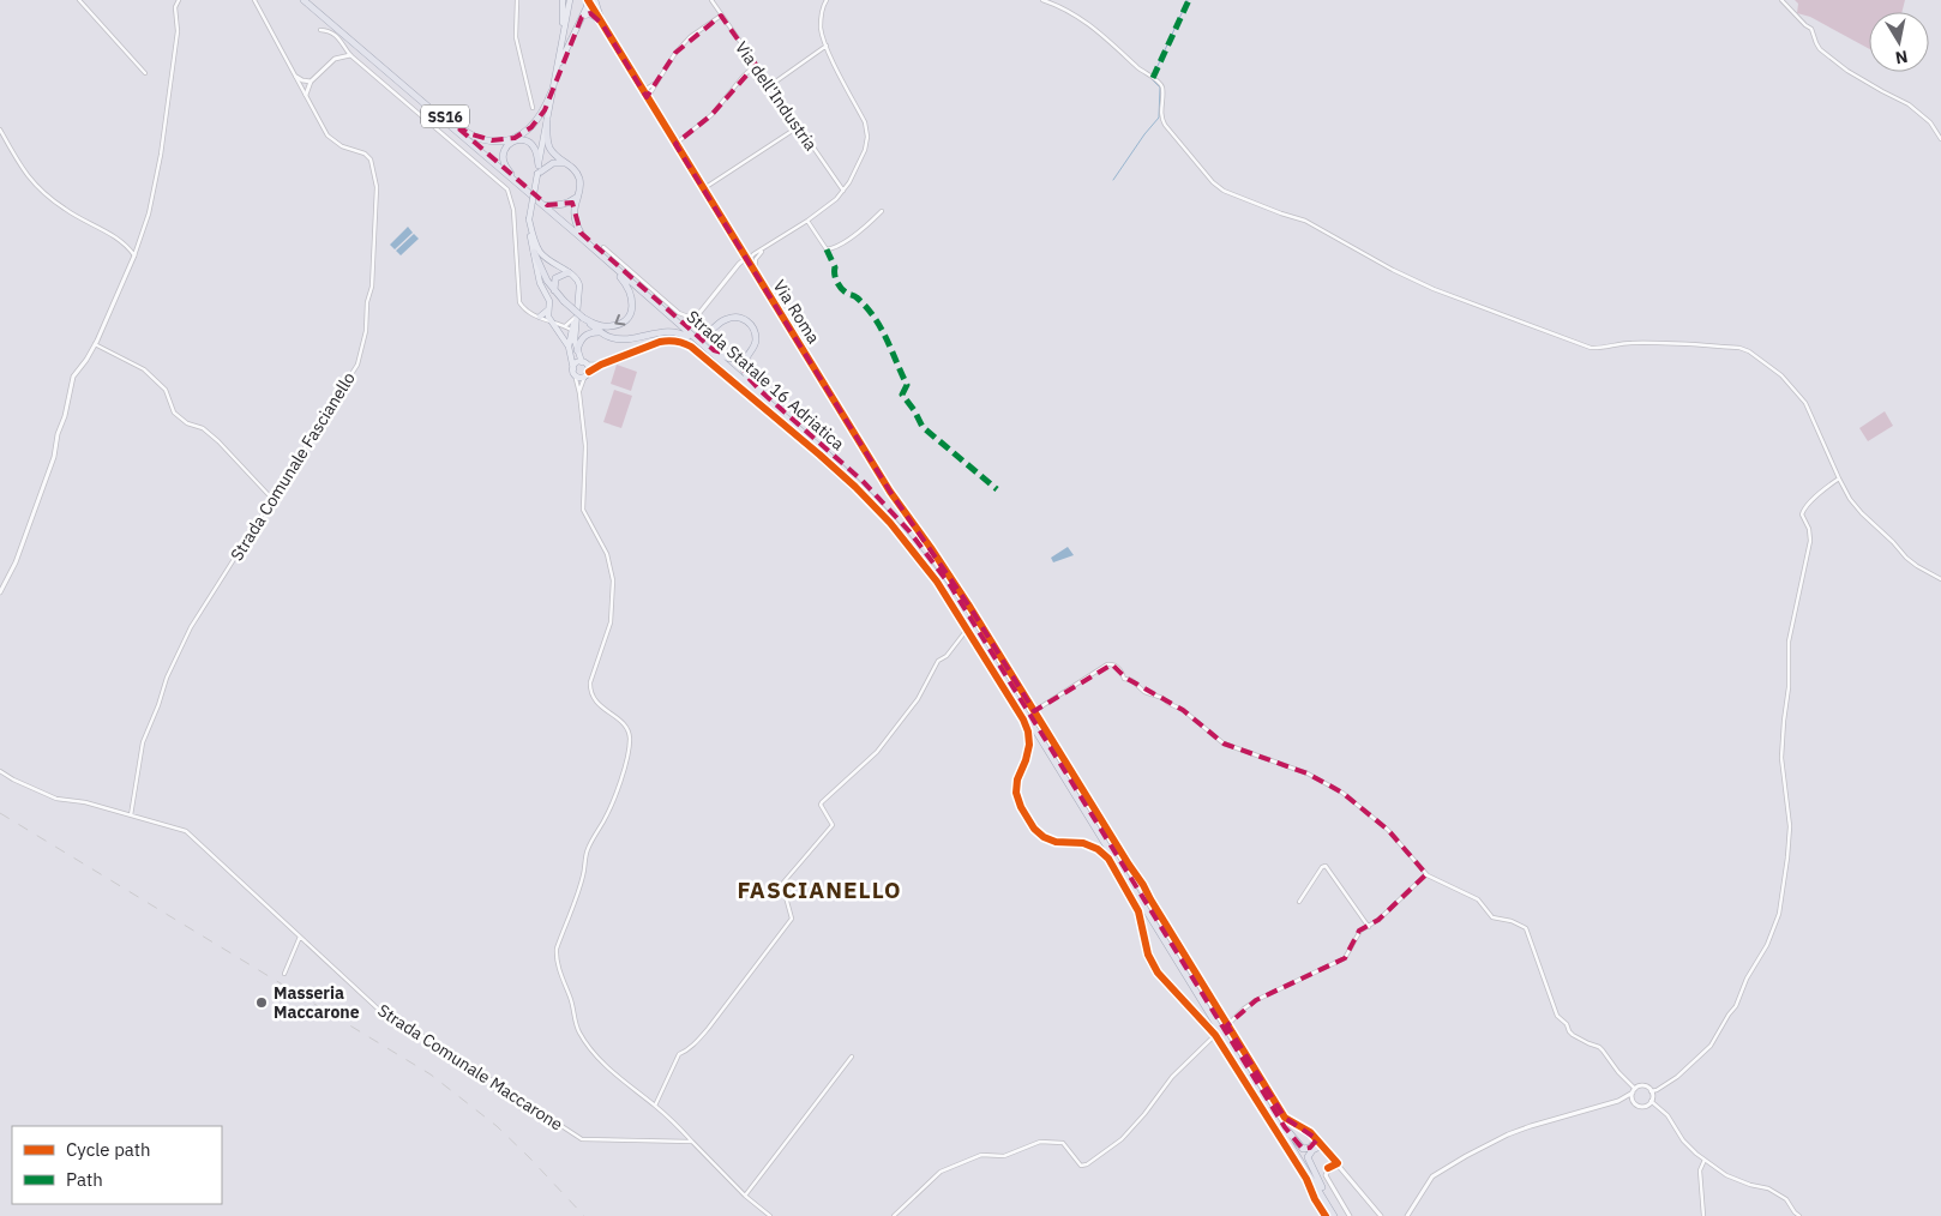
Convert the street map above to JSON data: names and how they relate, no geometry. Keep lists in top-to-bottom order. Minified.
{"streets":{"highway":["SS16","Strada Statale 16 Adriatica"],"street":["Via dell'Industria","Via Roma","Strada Comunale Fascianello","Strada Comunale Maccarone"]},"crossings":[["Strada Comunale Fascianello","Strada Comunale Maccarone"]],"districts":["FASCIANELLO"],"places":["Masseria Maccarone"],"legend":["Cycle path","Path"],"north":"bottom"}
